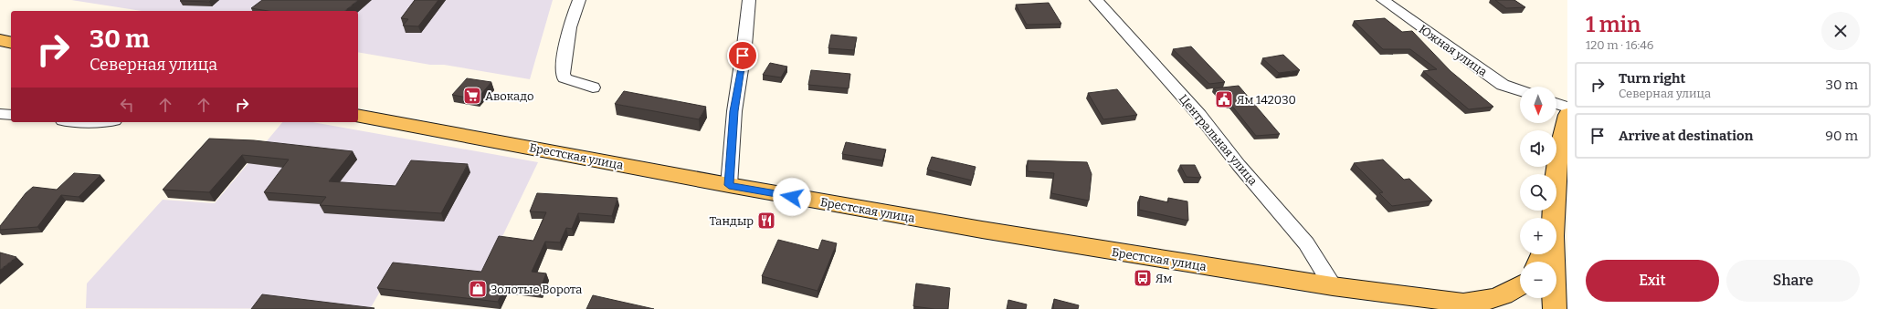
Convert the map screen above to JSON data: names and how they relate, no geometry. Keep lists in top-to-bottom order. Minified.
{"streets":{"main road":["Брестская улица"],"street":["Южная улица","Центральная улица"]},"crossings":[["Центральная улица","Брестская улица"]],"places":{"supermarket":["Авокадо"],"public building":["Ям 142030"],"restaurant":["Тандыр"],"bus stop":["Ям"],"shop":["Золотые Ворота"]},"north":"bottom","page":{"heading":["1 min","120 m · 16:46"],"turn":["30 m","Северная улица"],"list":[{"name":"Turn right","note":"Северная улица","value":"30 m"},{"name":"Arrive at destination","value":"90 m"}],"map_buttons":["+","−"],"buttons":["Exit","Share"]}}
